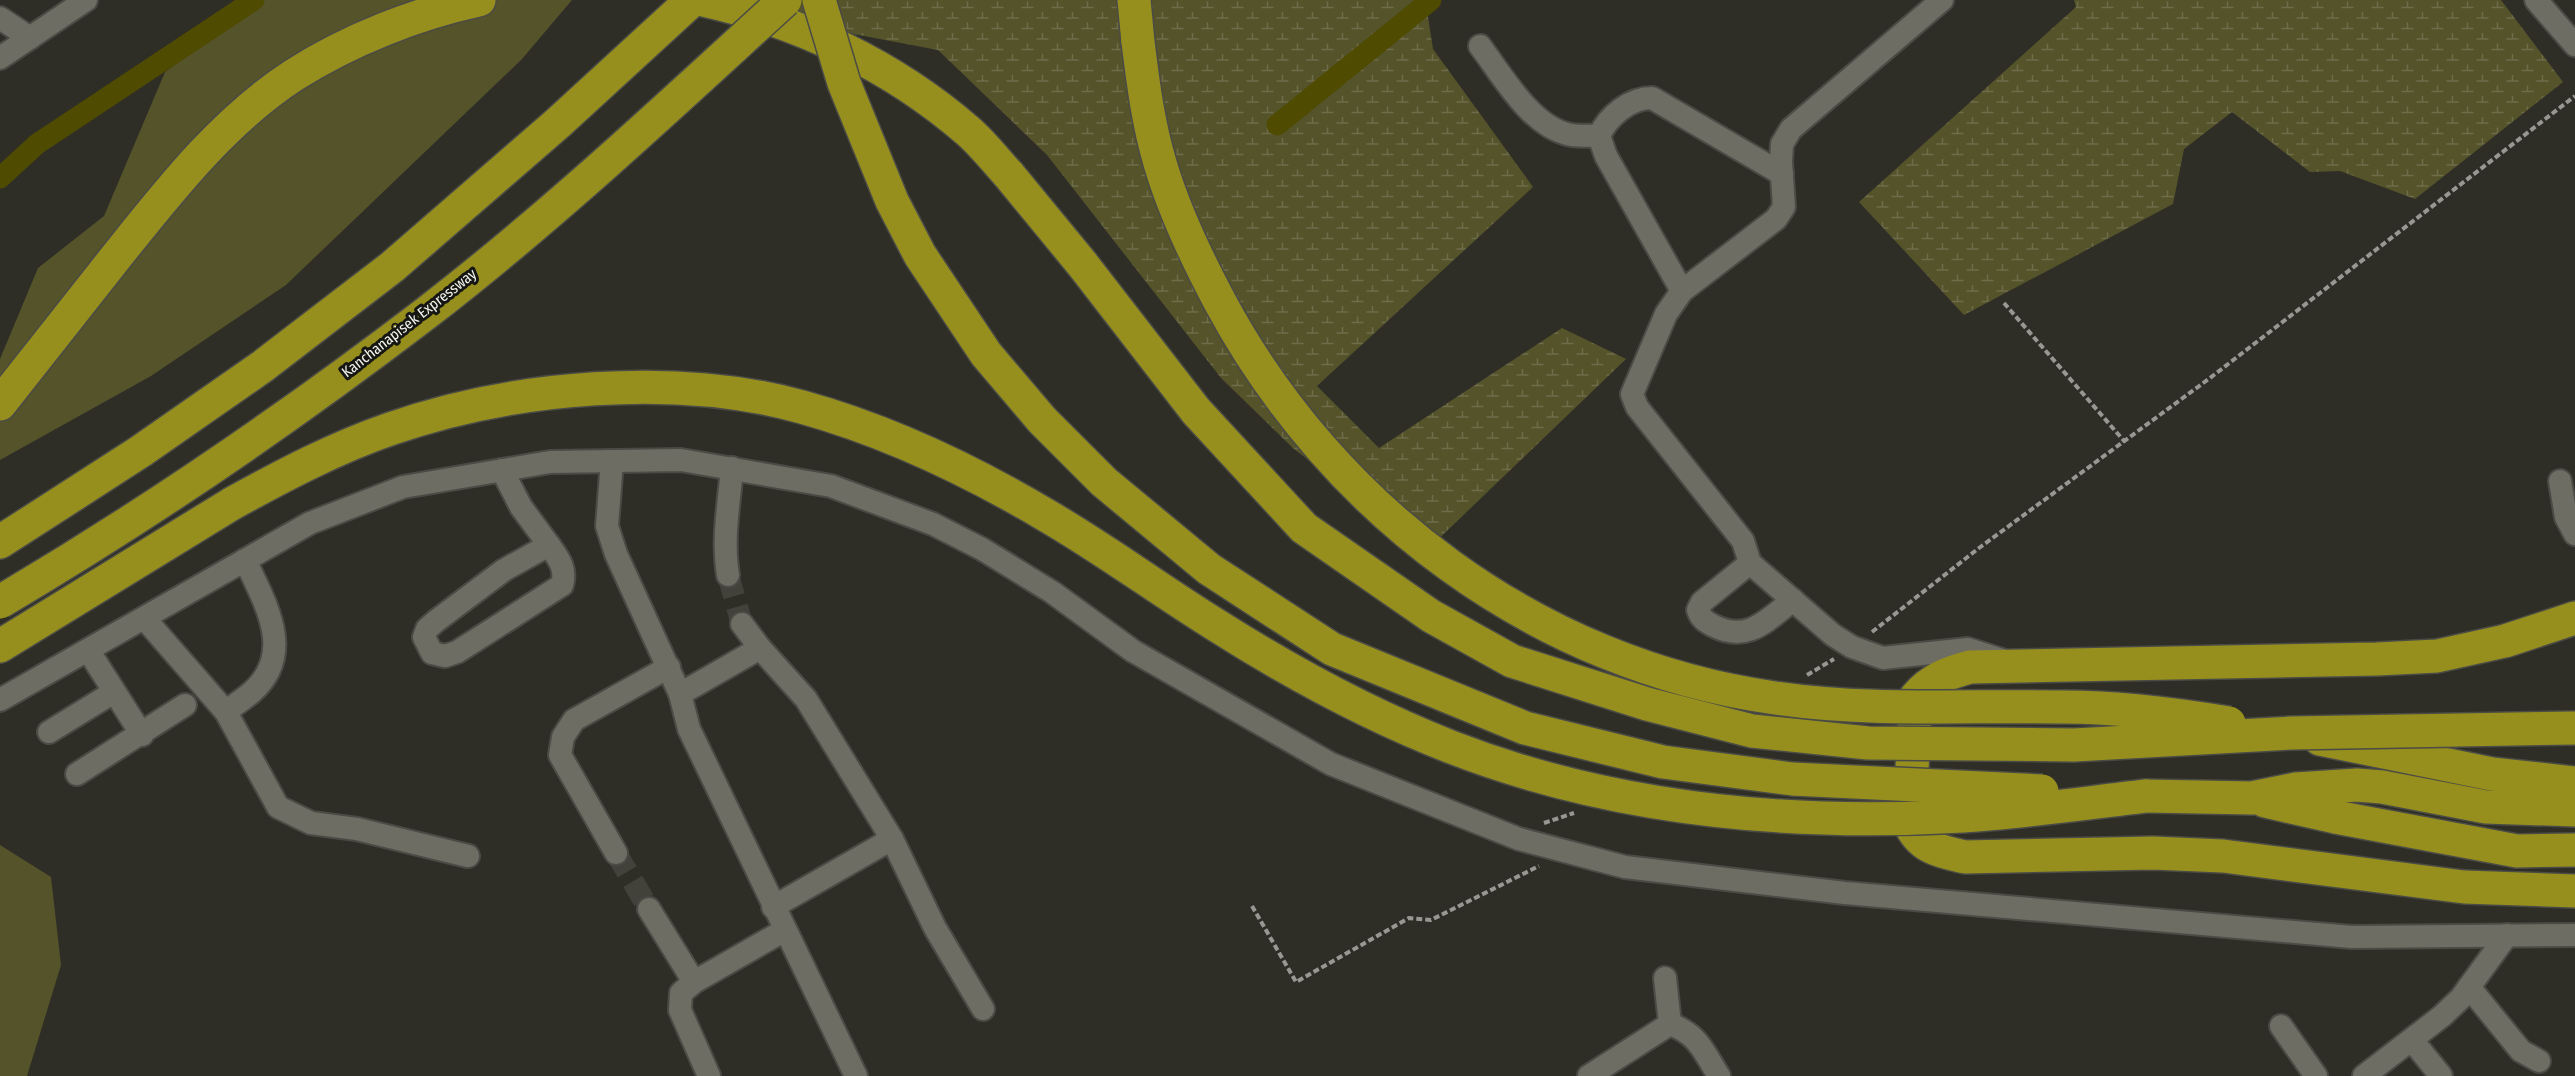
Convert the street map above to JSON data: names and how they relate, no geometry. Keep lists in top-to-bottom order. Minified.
{"streets":{"highway":["Kanchanapisek Expressway"]}}
